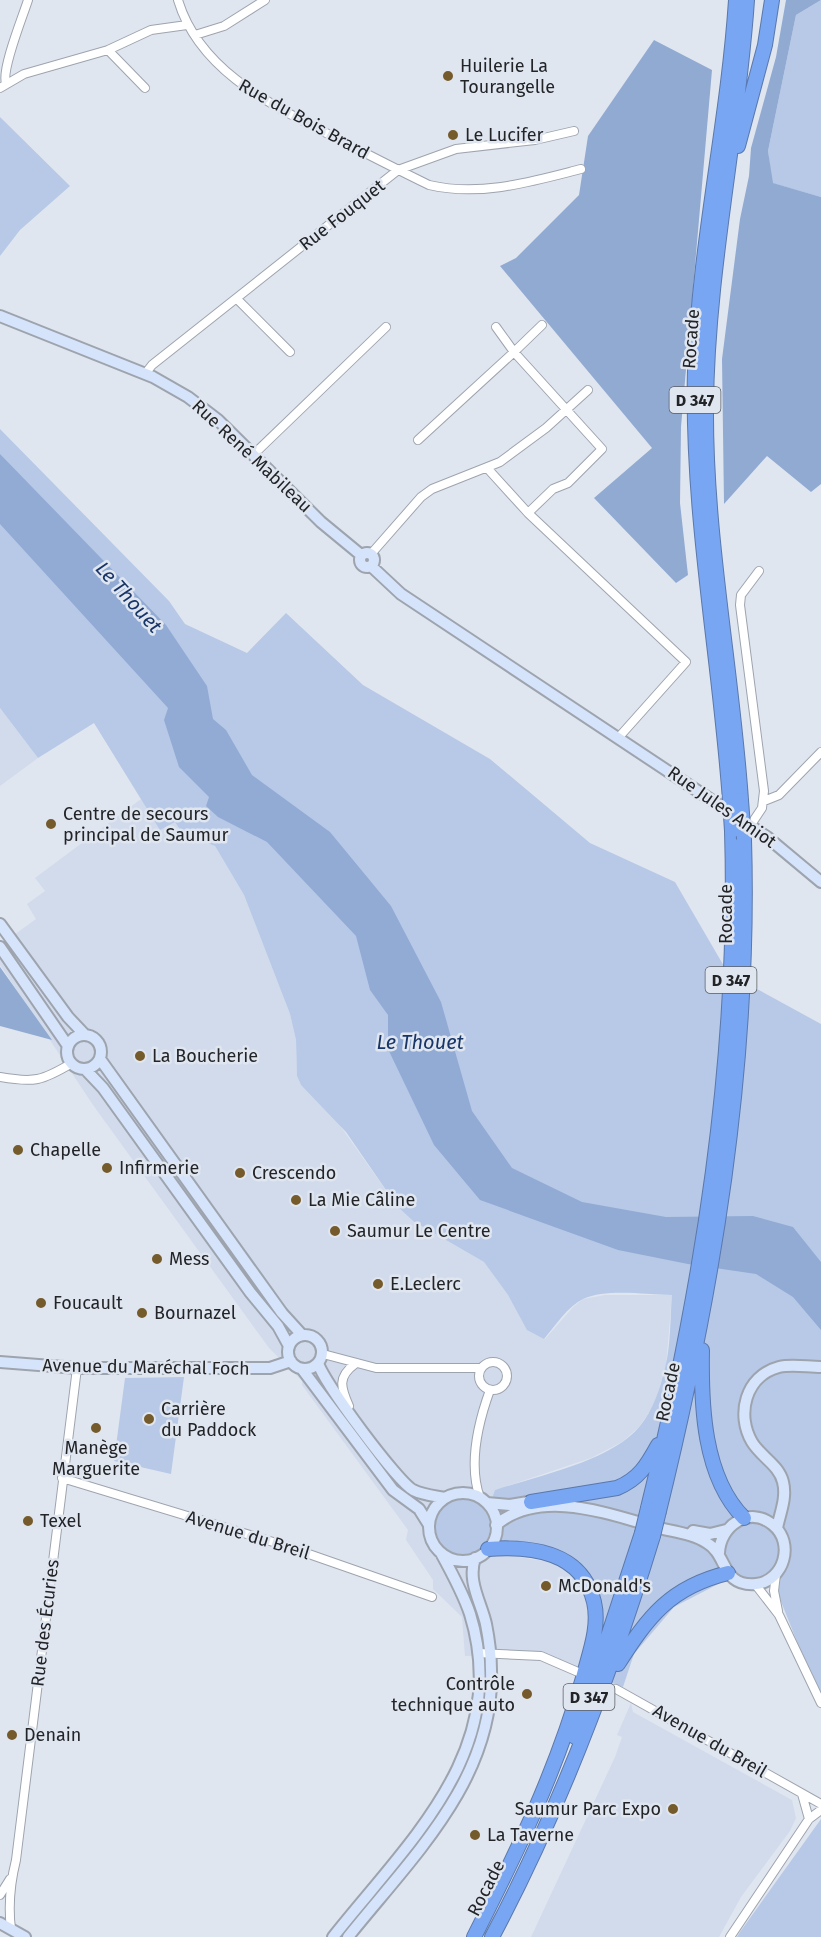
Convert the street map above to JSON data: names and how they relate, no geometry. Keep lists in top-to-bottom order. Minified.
{"streets":{"highway":["Rocade","D 347"],"main road":["Rue René Mabileau","Rue Jules Amiot","Avenue du Maréchal Foch"],"street":["Rue du Bois Brard","Rue Fouquet","Avenue du Breil","Rue des Écuries"]},"crossings":[["Rue du Bois Brard","Rue Fouquet"],["Rue Fouquet","Rue René Mabileau"],["Rocade","D 347"],["Rocade","Avenue du Breil"],["Rue René Mabileau","Rue Jules Amiot"],["Avenue du Maréchal Foch","Rue des Écuries"],["Avenue du Breil","Rue des Écuries"]],"water":["Le Thouet"],"places":["Huilerie La Tourangelle","Le Lucifer","Centre de secours principal de Saumur","La Boucherie","Chapelle","Infirmerie","Crescendo","La Mie Câline","Saumur Le Centre","Mess","E.Leclerc","Foucault","Bournazel","Carrière du Paddock","Manège Marguerite","Texel","McDonald's","Contrôle technique auto","Denain","Saumur Parc Expo","La Taverne"]}
